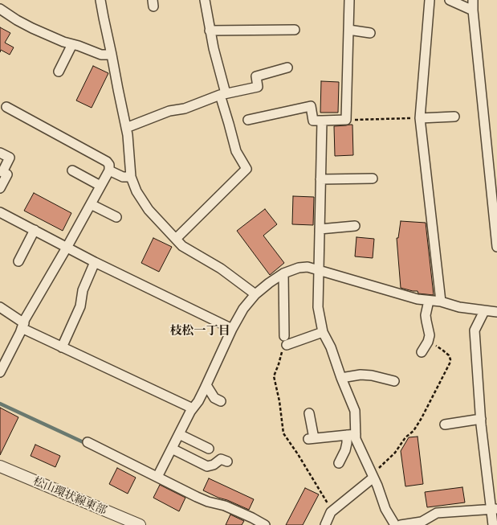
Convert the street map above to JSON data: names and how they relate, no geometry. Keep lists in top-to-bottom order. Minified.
{"streets":{"street":["松山環状線東部"]},"districts":["枝松一丁目"]}
